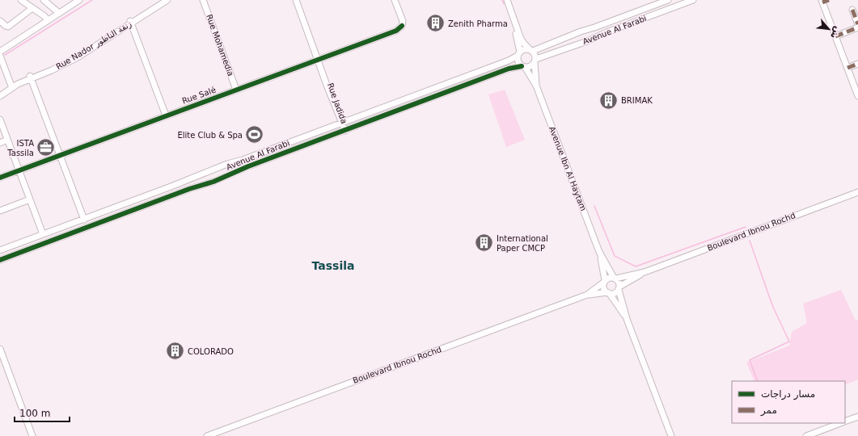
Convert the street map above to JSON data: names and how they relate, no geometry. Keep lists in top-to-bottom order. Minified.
{"streets":{"street":["Avenue Al Farabi","Rue Nador زنقة الناظور","Rue Mohamedia","Rue Salé","Rue Jadida","Avenue Ibn Al Haytam","Boulevard Ibnou Rochd"]},"crossings":[["Avenue Al Farabi","Rue Jadida"],["Avenue Al Farabi","Avenue Ibn Al Haytam"],["Rue Mohamedia","Rue Salé"],["Rue Salé","Rue Jadida"],["Avenue Ibn Al Haytam","Boulevard Ibnou Rochd"]],"districts":["Tassila"],"places":{"building":["Zenith Pharma","BRIMAK","International Paper CMCP","COLORADO"],"sports":["Elite Club & Spa"],"office":["ISTA Tassila"]},"legend":["مسار دراجات","ممر"],"scale_bar":"100 m","north":"bottom right"}
